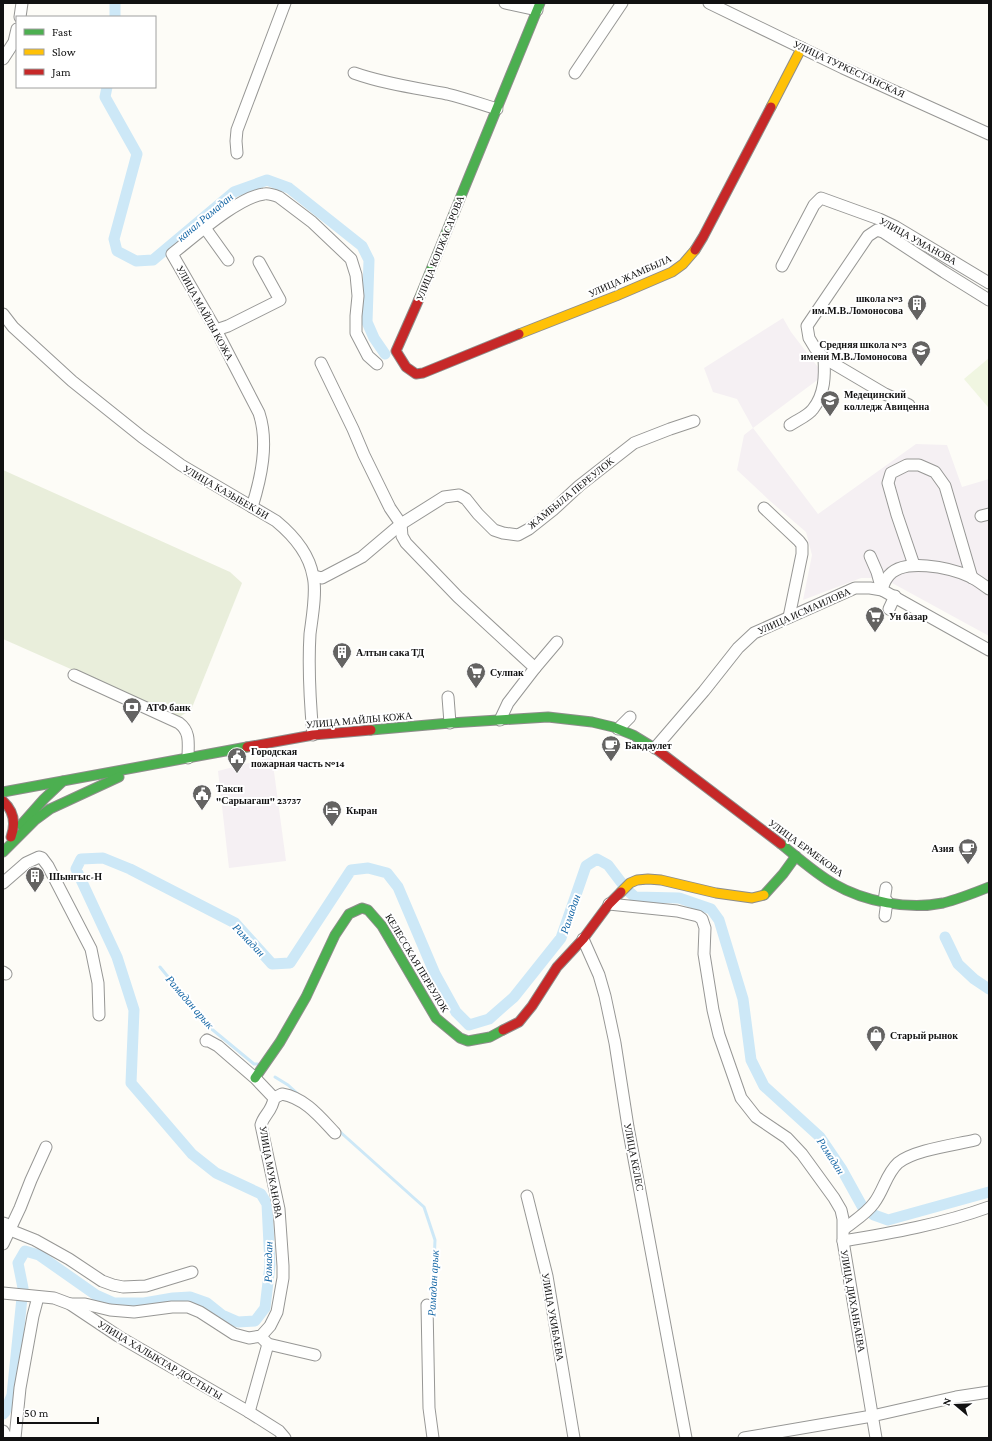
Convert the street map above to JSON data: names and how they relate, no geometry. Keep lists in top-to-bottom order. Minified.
{"streets":{"street":["УЛИЦА ТУРКЕСТАНСКАЯ","УЛИЦА УМАНОВА","УЛИЦА КОПЖАСАРОВА","УЛИЦА ЖАМБЫЛА","УЛИЦА МАЙЛЫ КОЖА","УЛИЦА КАЗЫБЕК БИ","ЖАМБЫЛА ПЕРЕУЛОК","УЛИЦА ИСМАИЛОВА","УЛИЦА ЕРМЕКОВА","КЕЛЕССКАЯ ПЕРЕУЛОК","УЛИЦА КЕЛЕС","УЛИЦА МУКАНОВА","УЛИЦА ДИХАНБАЕВА","УЛИЦА УКИБАЕВА","УЛИЦА ХАЛЫКТАР ДОСТЫГЫ"]},"crossings":[["УЛИЦА ТУРКЕСТАНСКАЯ","УЛИЦА ЖАМБЫЛА"],["УЛИЦА КОПЖАСАРОВА","УЛИЦА ЖАМБЫЛА"],["УЛИЦА МАЙЛЫ КОЖА","УЛИЦА КАЗЫБЕК БИ"],["УЛИЦА МАЙЛЫ КОЖА","УЛИЦА ИСМАИЛОВА"],["УЛИЦА МАЙЛЫ КОЖА","УЛИЦА ЕРМЕКОВА"],["УЛИЦА КАЗЫБЕК БИ","ЖАМБЫЛА ПЕРЕУЛОК"],["УЛИЦА ИСМАИЛОВА","УЛИЦА ЕРМЕКОВА"],["КЕЛЕССКАЯ ПЕРЕУЛОК","УЛИЦА КЕЛЕС"]],"water":["канал Рамадан","Рамадан","Рамадан арык"],"places":{"building":["школа №3 им.М.В.Ломоносова","Алтын сака ТД","Шынгыс-Н"],"school or university":["Средняя школа №3 имени М.В.Ломоносова","Медецинский колледж Авиценна"],"supermarket":["Ун базар","Сулпак"],"bank":["АТФ банк"],"cafe":["Бакдаулет","Азия"],"public building":["Городская пожарная часть №14","Такси \"Сарыагаш\" 23737"],"hotel":["Кыран"],"shop":["Старый рынок"]},"legend":["Fast","Slow","Jam"],"scale_bar":"50 m","north":"left"}
